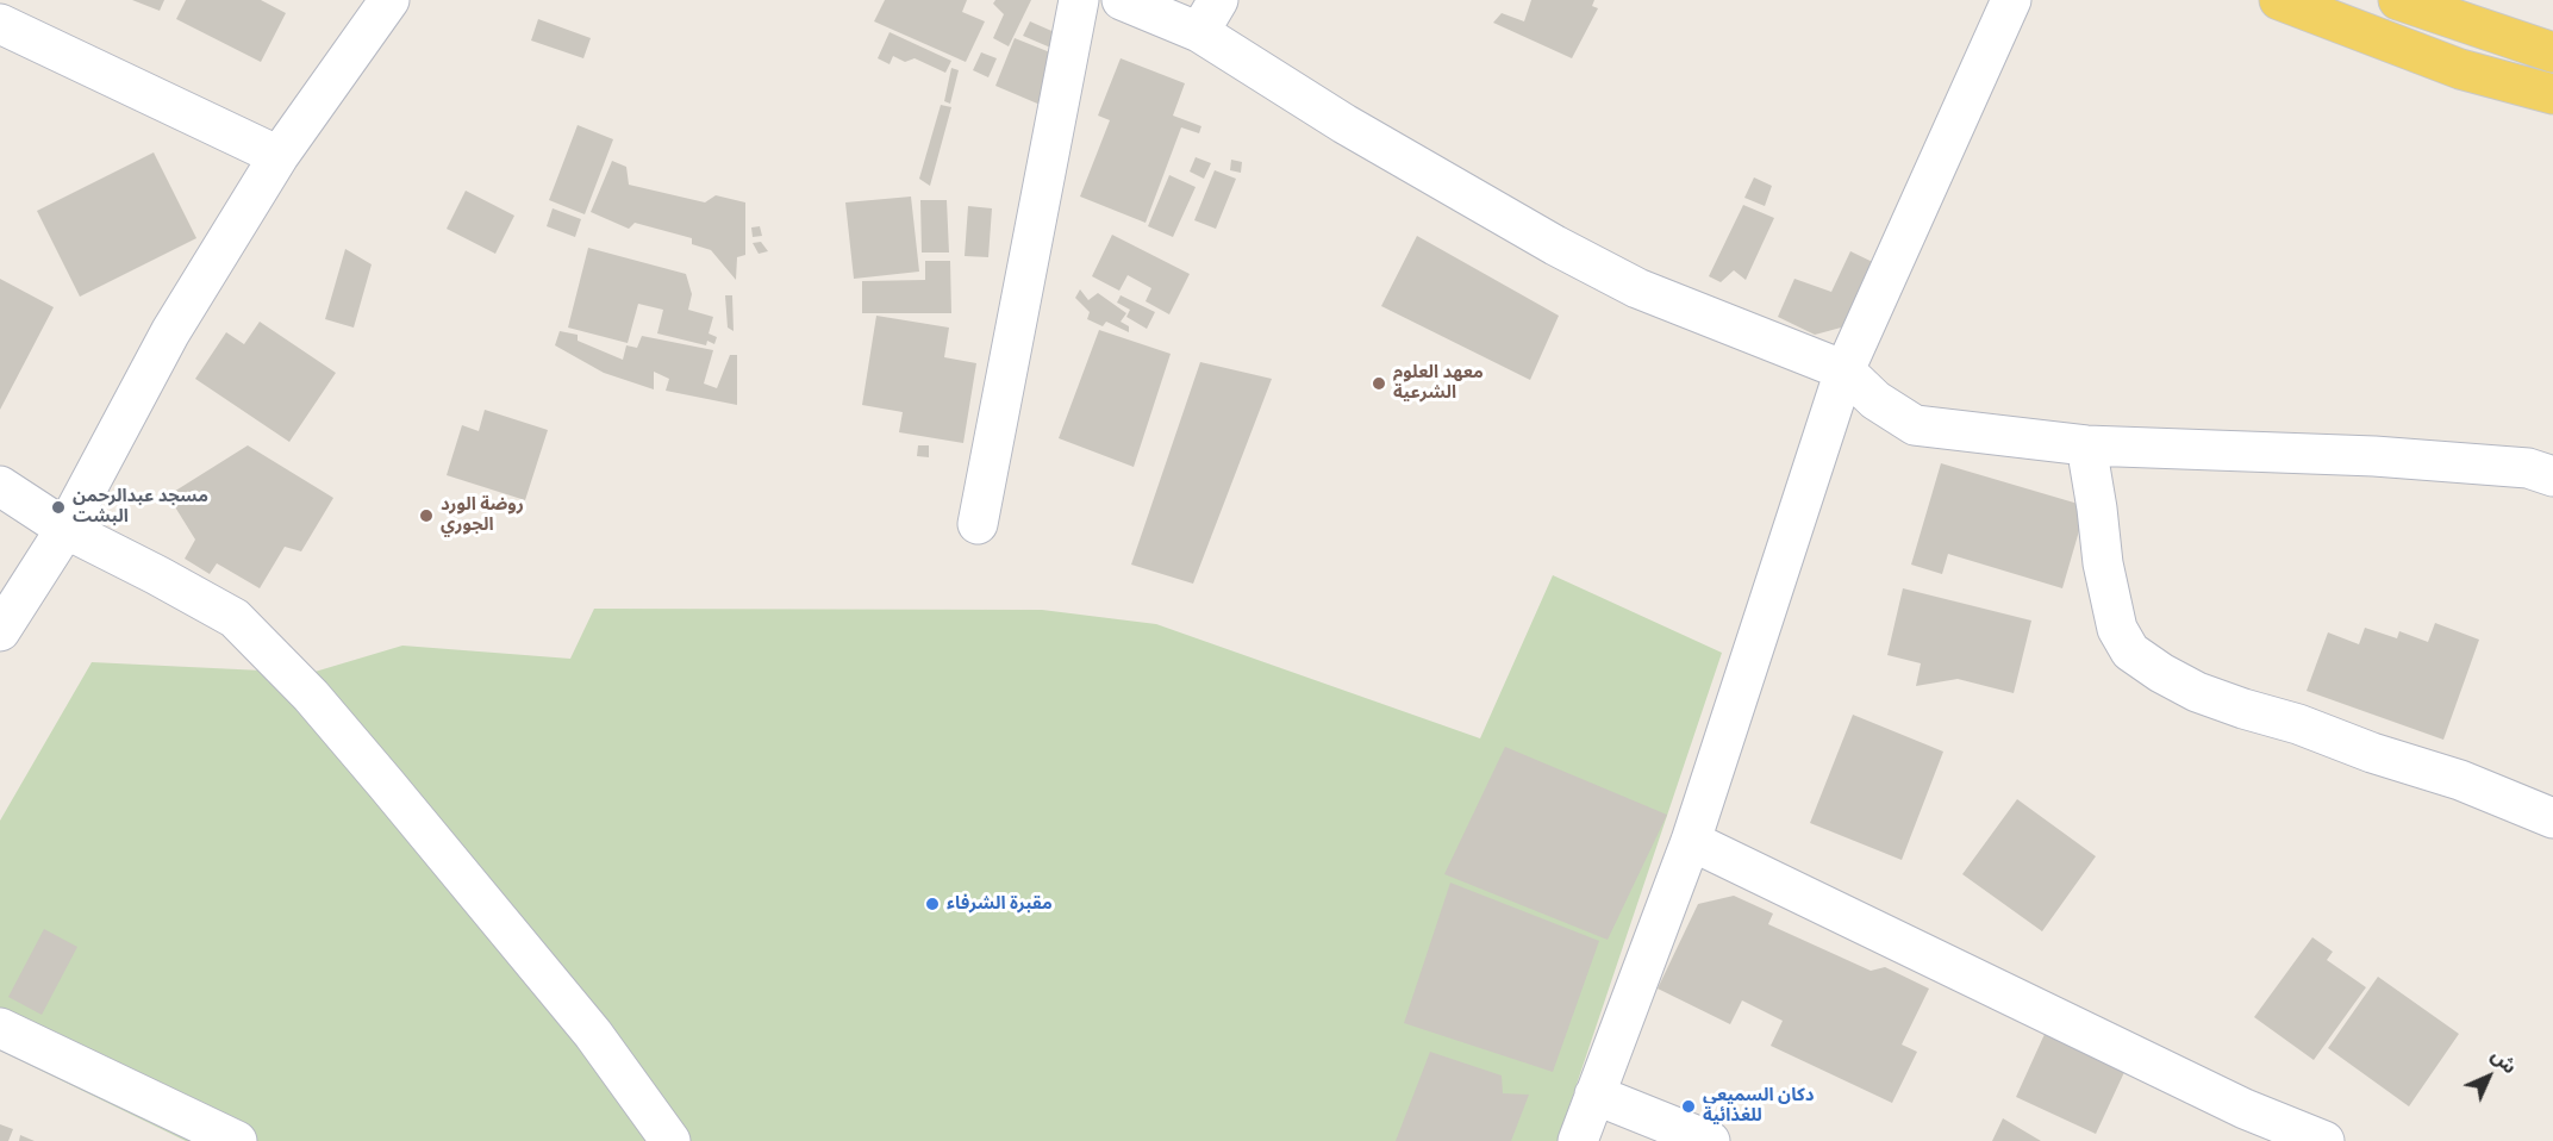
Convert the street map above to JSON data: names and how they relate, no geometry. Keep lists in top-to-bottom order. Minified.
{"places":["معهد العلوم الشرعية","مسجد عبدالرحمن البشت","روضة الورد الجوري","مقبرة الشرفاء","دكان السميعي للغذائية"],"north":"top right"}
